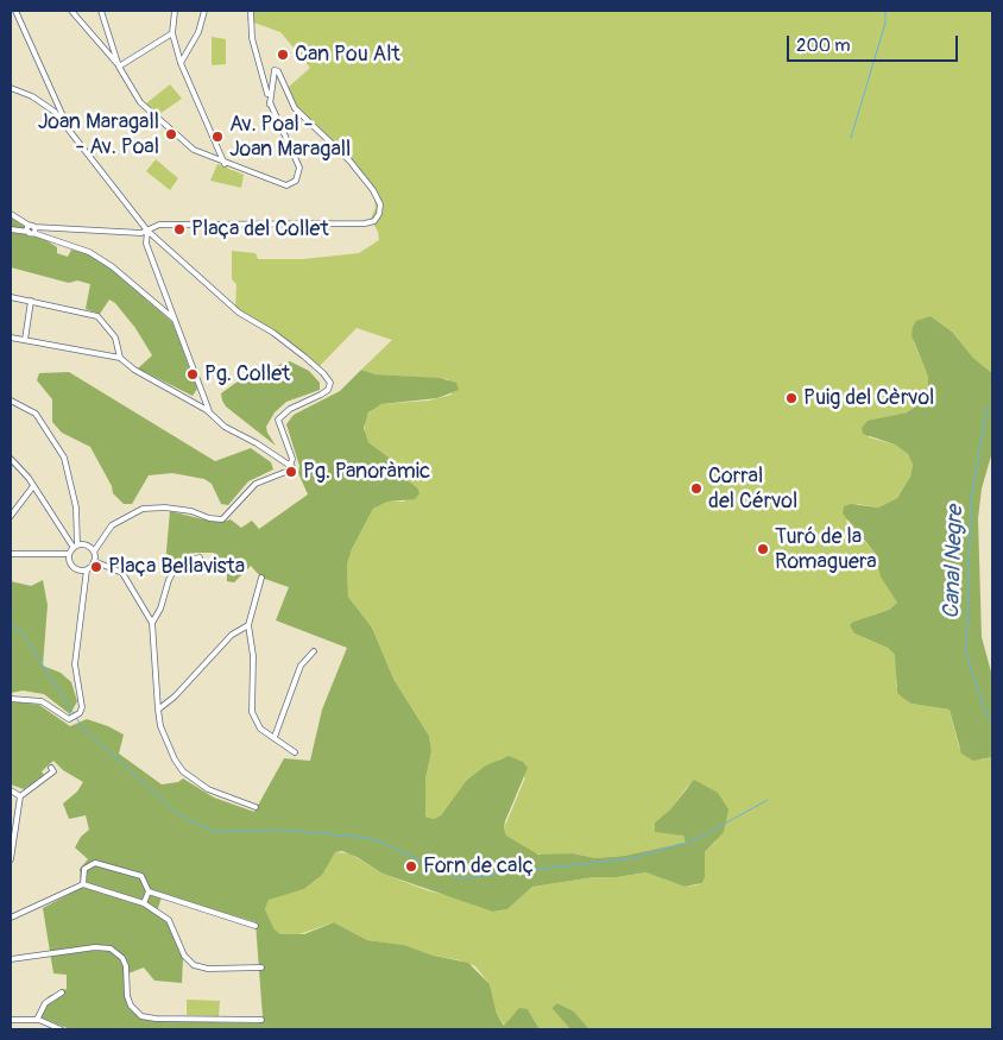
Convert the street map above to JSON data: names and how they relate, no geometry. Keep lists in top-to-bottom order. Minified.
{"water":["Canal Negre"],"places":["Can Pou Alt","Joan Maragall - Av. Poal","Av. Poal - Joan Maragall","Plaça del Collet","Pg. Collet","Puig del Cèrvol","Pg. Panoràmic","Corral del Cérvol","Turó de la Romaguera","Plaça Bellavista","Forn de calç"],"scale_bar":"200 m"}
